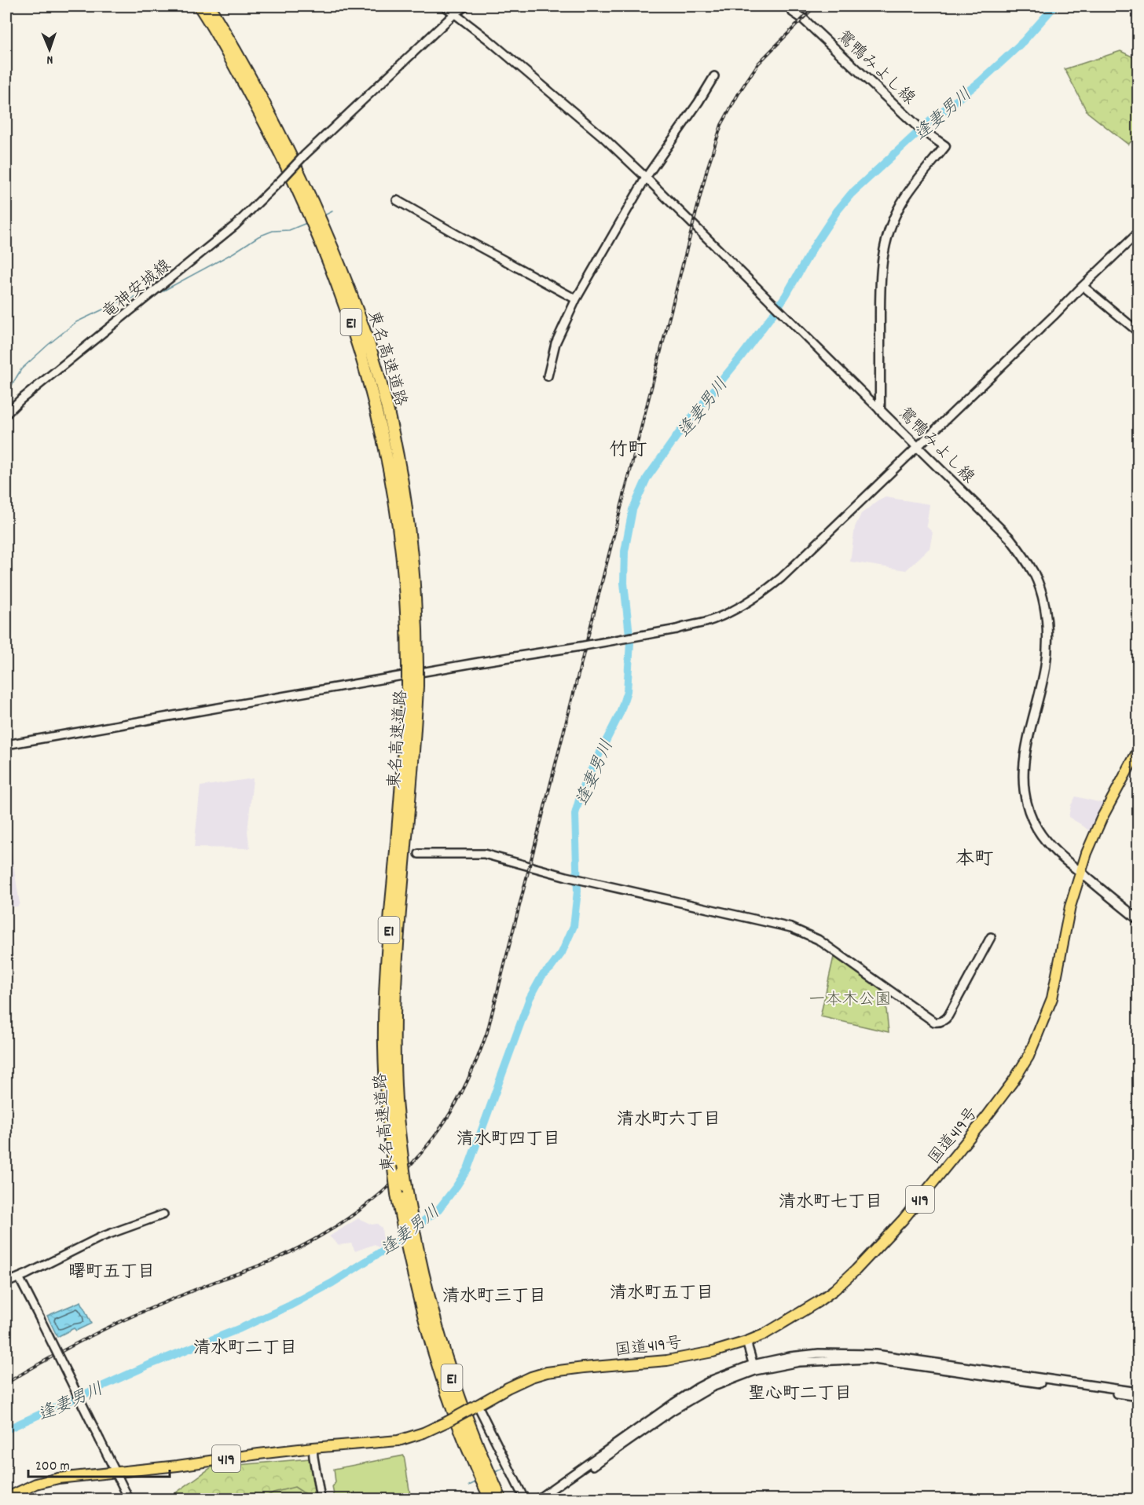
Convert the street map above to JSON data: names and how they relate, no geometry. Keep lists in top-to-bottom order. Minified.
{"streets":{"highway":["E1","東名高速道路","国道419号","419"],"main road":["鴛鴨みよし線"],"street":["竜神安城線"]},"crossings":[["鴛鴨みよし線","国道419号"]],"districts":["竹町","本町","清水町六丁目","清水町四丁目","清水町七丁目","曙町五丁目","清水町五丁目","清水町三丁目","清水町二丁目","聖心町二丁目"],"water":["逢妻男川"],"parks":["一本木公園"],"scale_bar":"200 m","north":"bottom"}
